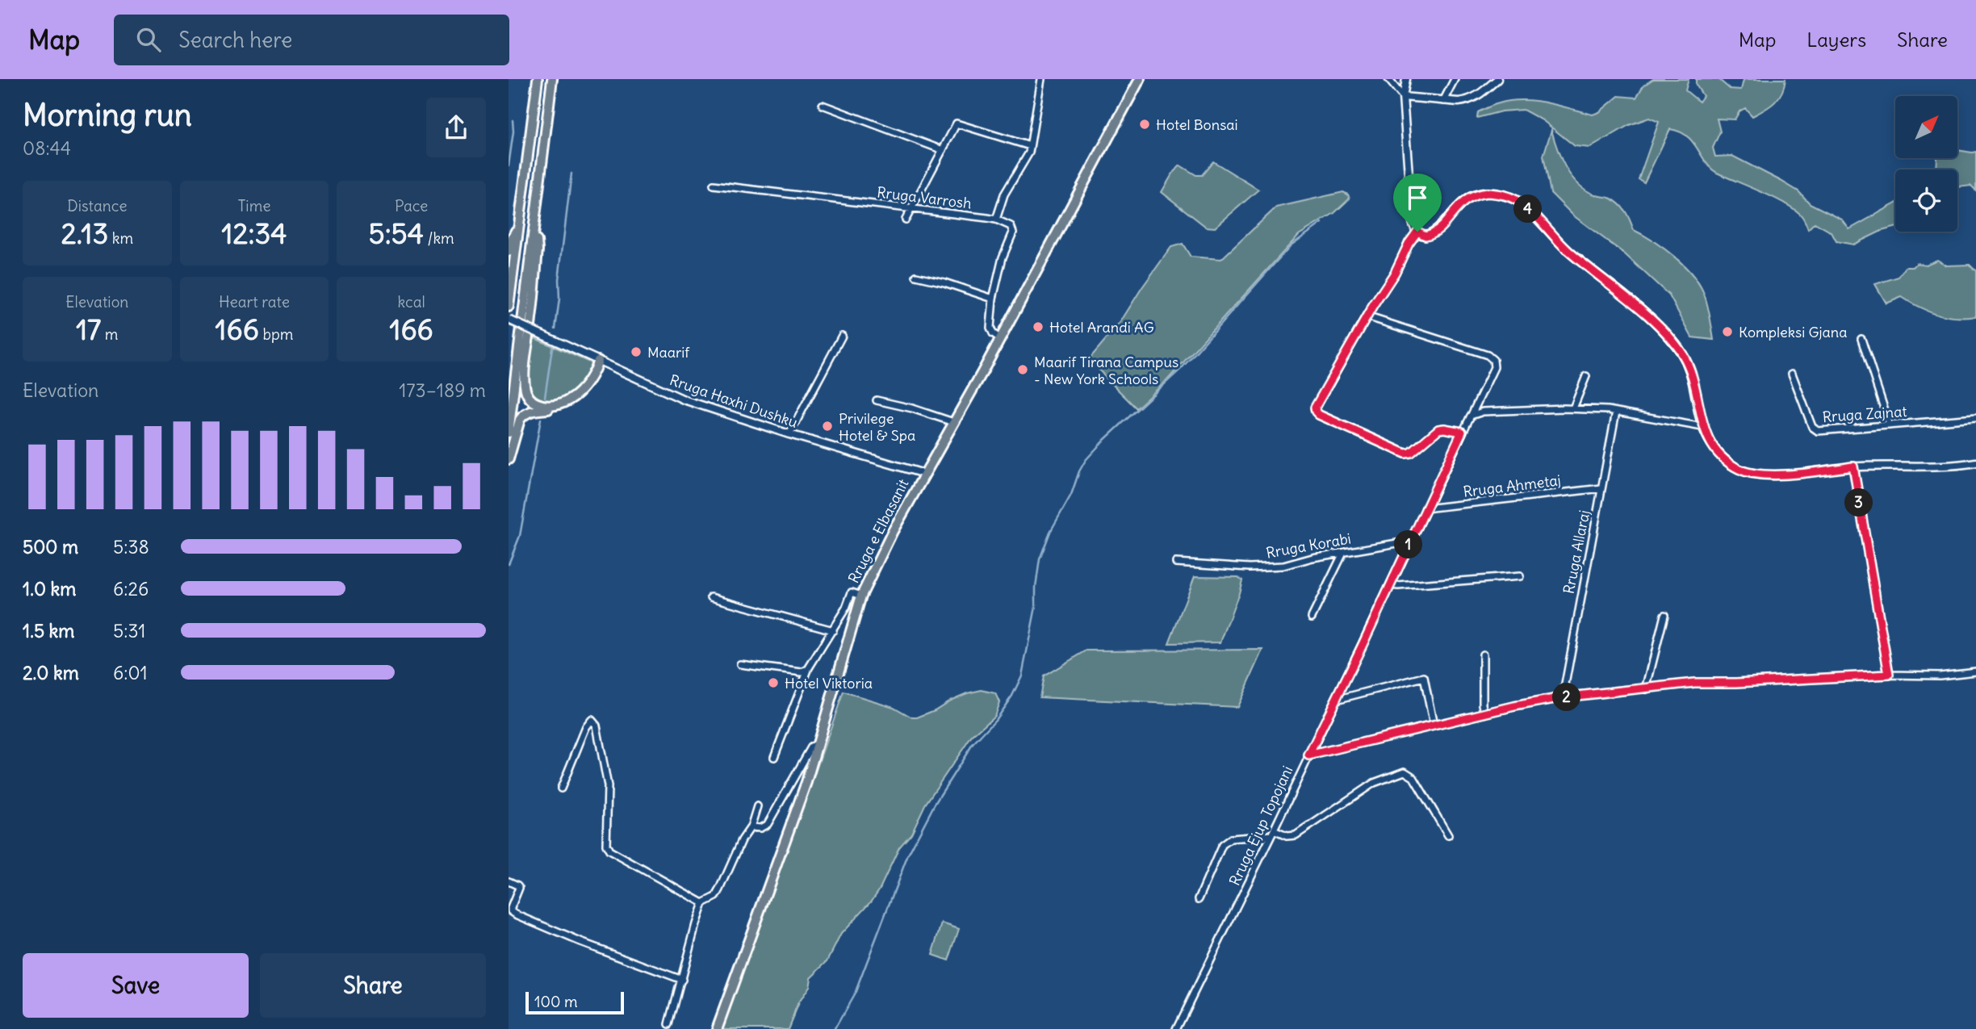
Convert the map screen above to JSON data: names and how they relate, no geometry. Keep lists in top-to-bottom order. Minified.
{"streets":{"main road":["Rruga e Elbasanit"],"street":["Rruga Varrosh","Rruga Haxhi Dushku","Rruga Zajnat","Rruga Ahmetaj","Rruga Korabi","Rruga Allaraj","Rruga Ejup Topojani"]},"crossings":[["Rruga Haxhi Dushku","Rruga e Elbasanit"],["Rruga Ahmetaj","Rruga Allaraj"],["Rruga Ahmetaj","Rruga Ejup Topojani"],["Rruga Korabi","Rruga Ejup Topojani"]],"places":["Hotel Bonsai","Hotel Arandi AG","Kompleksi Gjana","Maarif","Maarif Tirana Campus - New York Schools","Privilege Hotel & Spa","Hotel Viktoria"],"scale_bar":"100 m","north":"top right","page":{"header":"Map","search":"Search here","nav":["Map","Layers","Share"],"heading":["Morning run","08:44"],"stats":[["Distance","2.13 km"],["Time","12:34"],["Pace","5:54 /km"],["Elevation","17 m"],["Heart rate","166 bpm"],["kcal","166"]],"pins":["4","3","1","2"],"chart":["Elevation","173–189 m"],"list":[{"name":"500 m","note":"5:38"},{"name":"1.0 km","note":"6:26"},{"name":"1.5 km","note":"5:31"},{"name":"2.0 km","note":"6:01"}],"buttons":["Save","Share"],"scale":"100 m"}}
